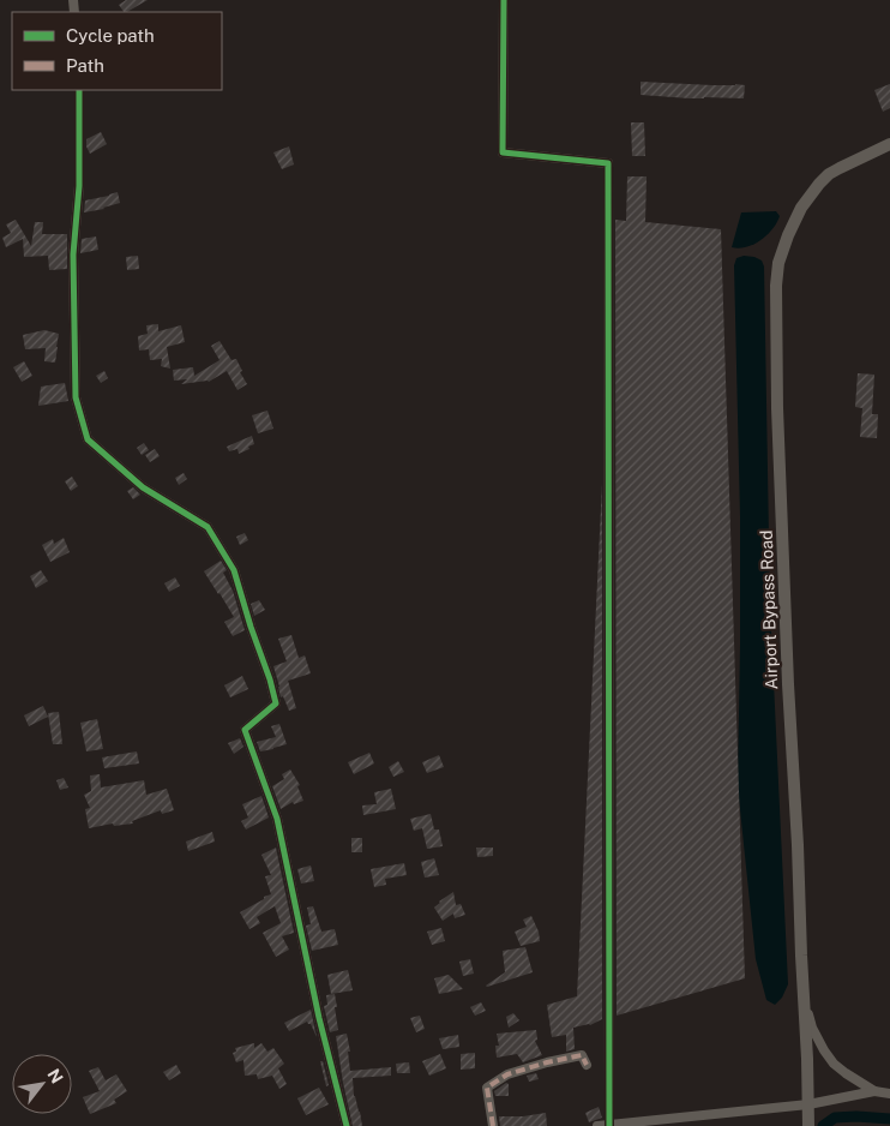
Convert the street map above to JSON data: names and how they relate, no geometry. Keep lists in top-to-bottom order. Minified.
{"streets":{"street":["Airport Bypass Road"]},"legend":["Cycle path","Path"],"north":"top right"}
